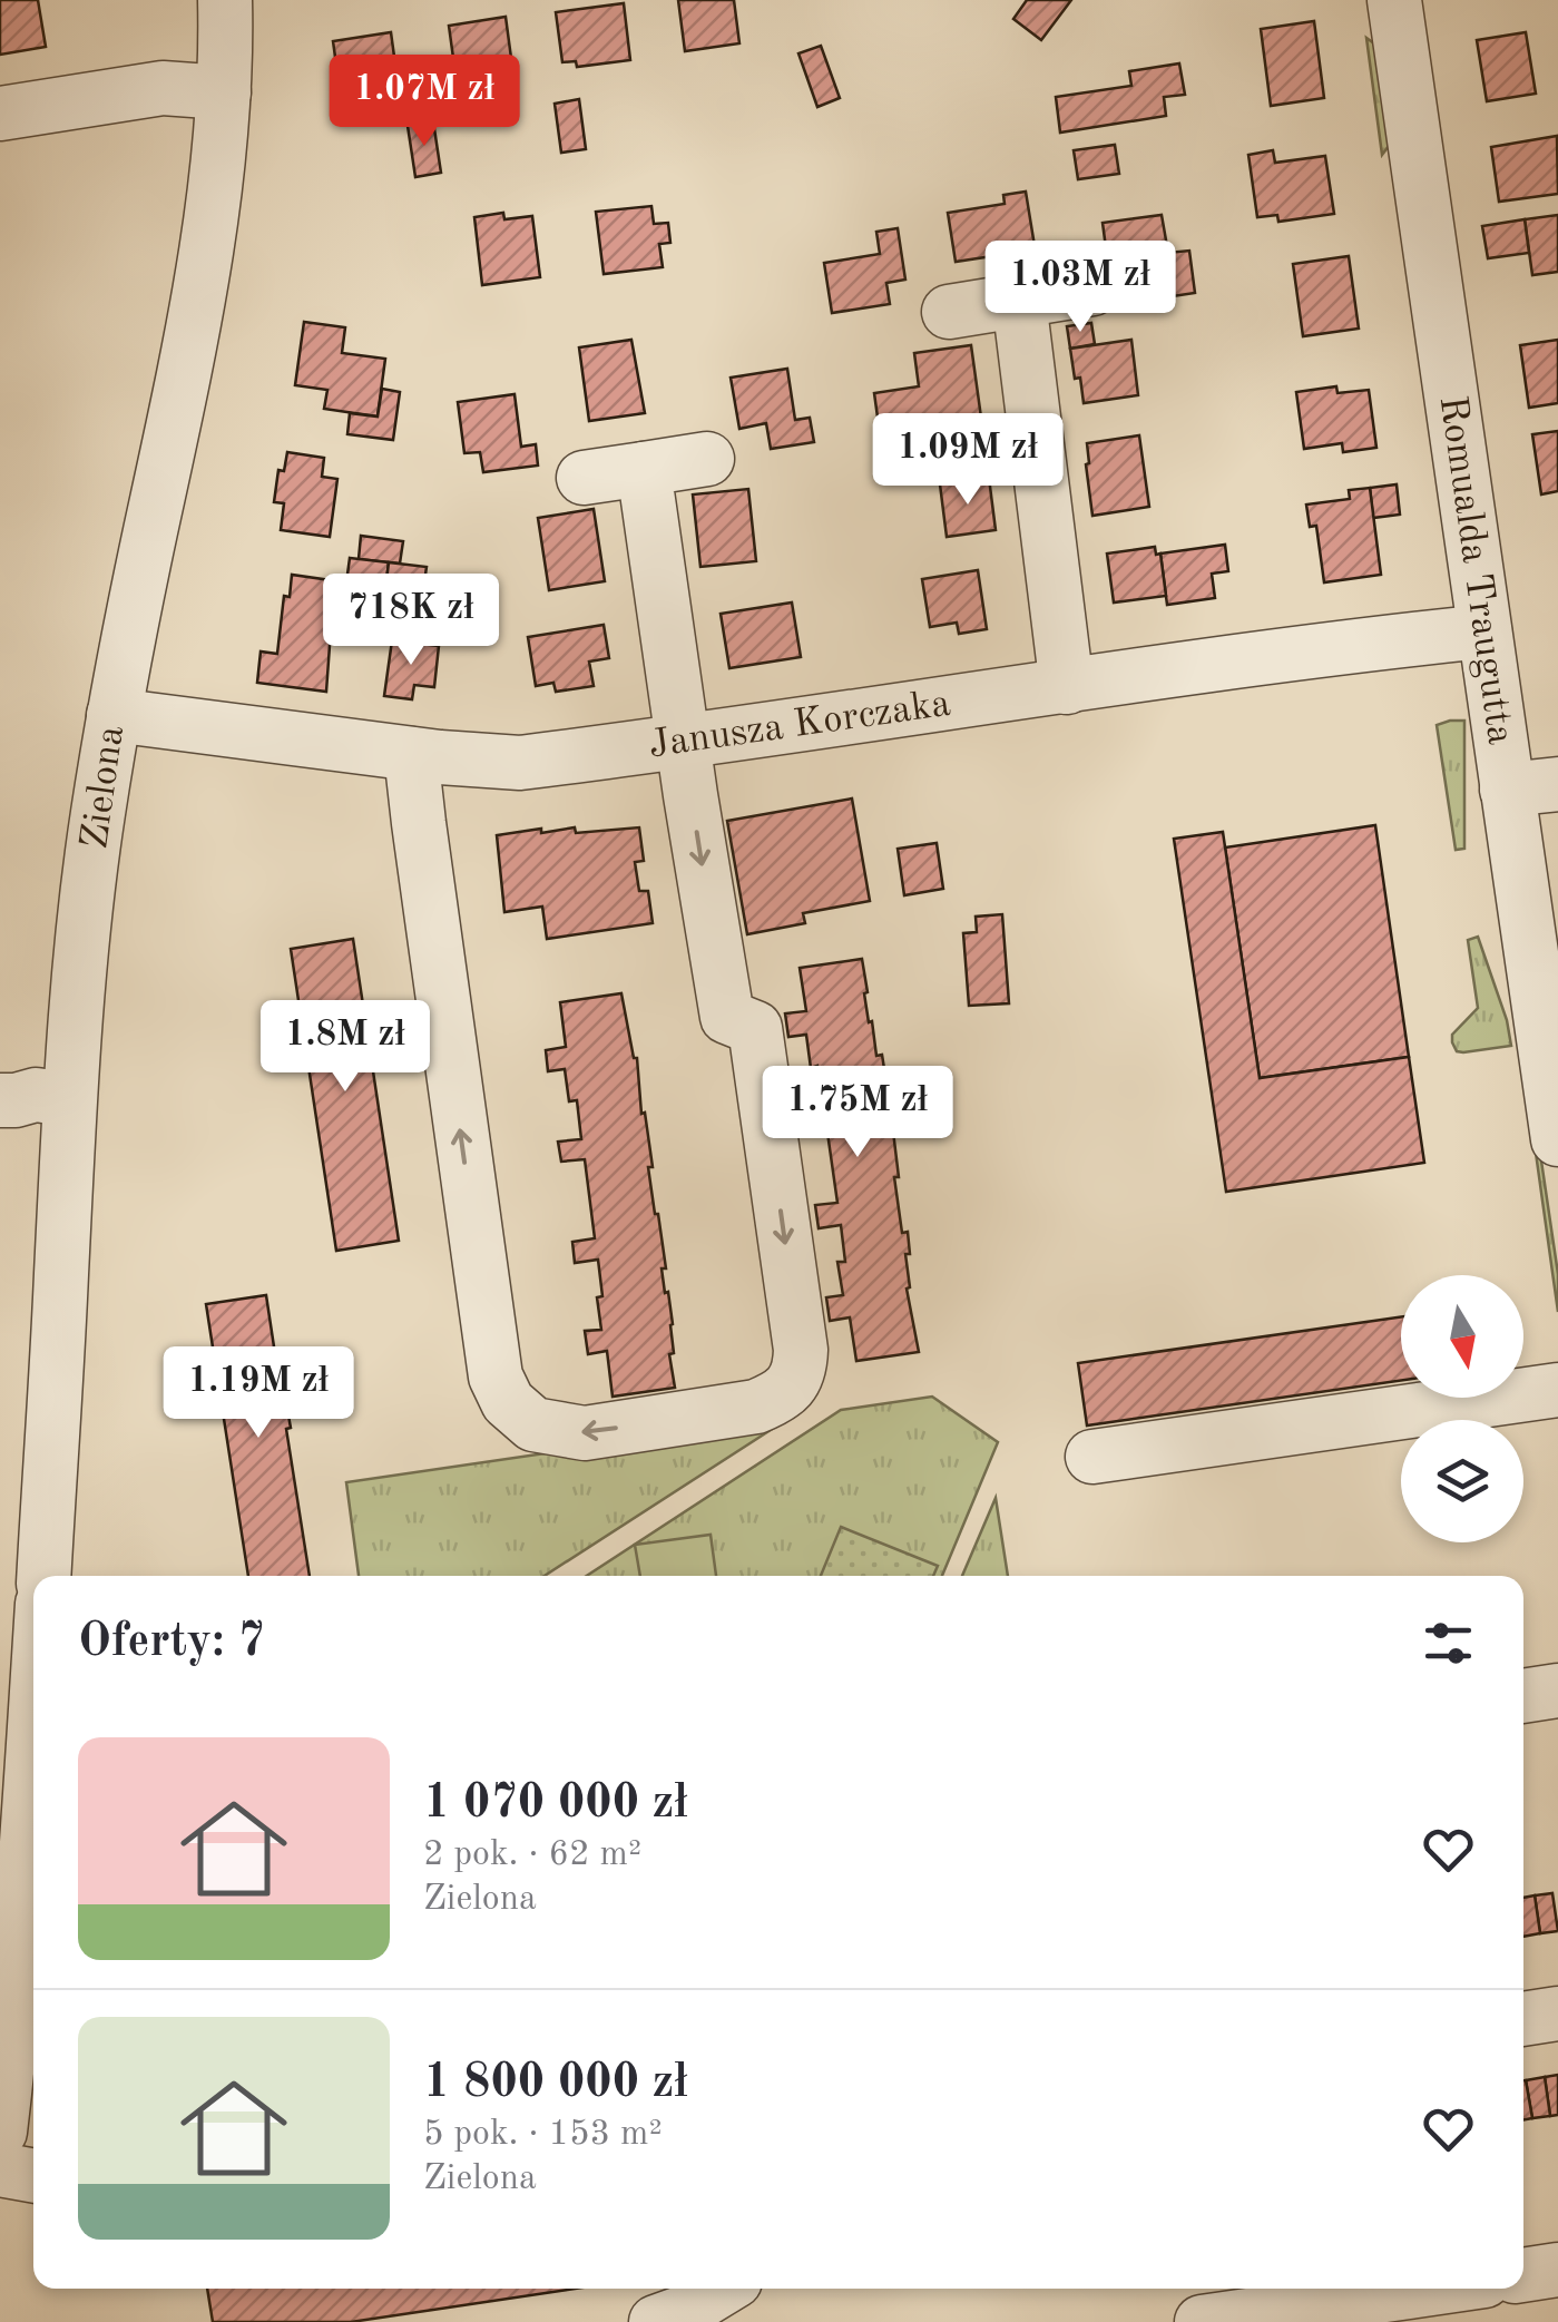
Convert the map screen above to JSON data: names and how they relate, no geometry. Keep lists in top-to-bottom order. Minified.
{"streets":{"street":["Romualda Traugutta","Janusza Korczaka","Zielona"]},"crossings":[["Romualda Traugutta","Janusza Korczaka"],["Janusza Korczaka","Zielona"]],"north":"bottom","page":{"price":["1.07M zł","1.03M zł","1.09M zł","718K zł","1.8M zł","1.75M zł","1.19M zł"],"heading":"Oferty: 7","list":[{"name":"1 070 000 zł","note":"2 pok. · 62 m² · Zielona"},{"name":"1 800 000 zł","note":"5 pok. · 153 m² · Zielona"}]}}
